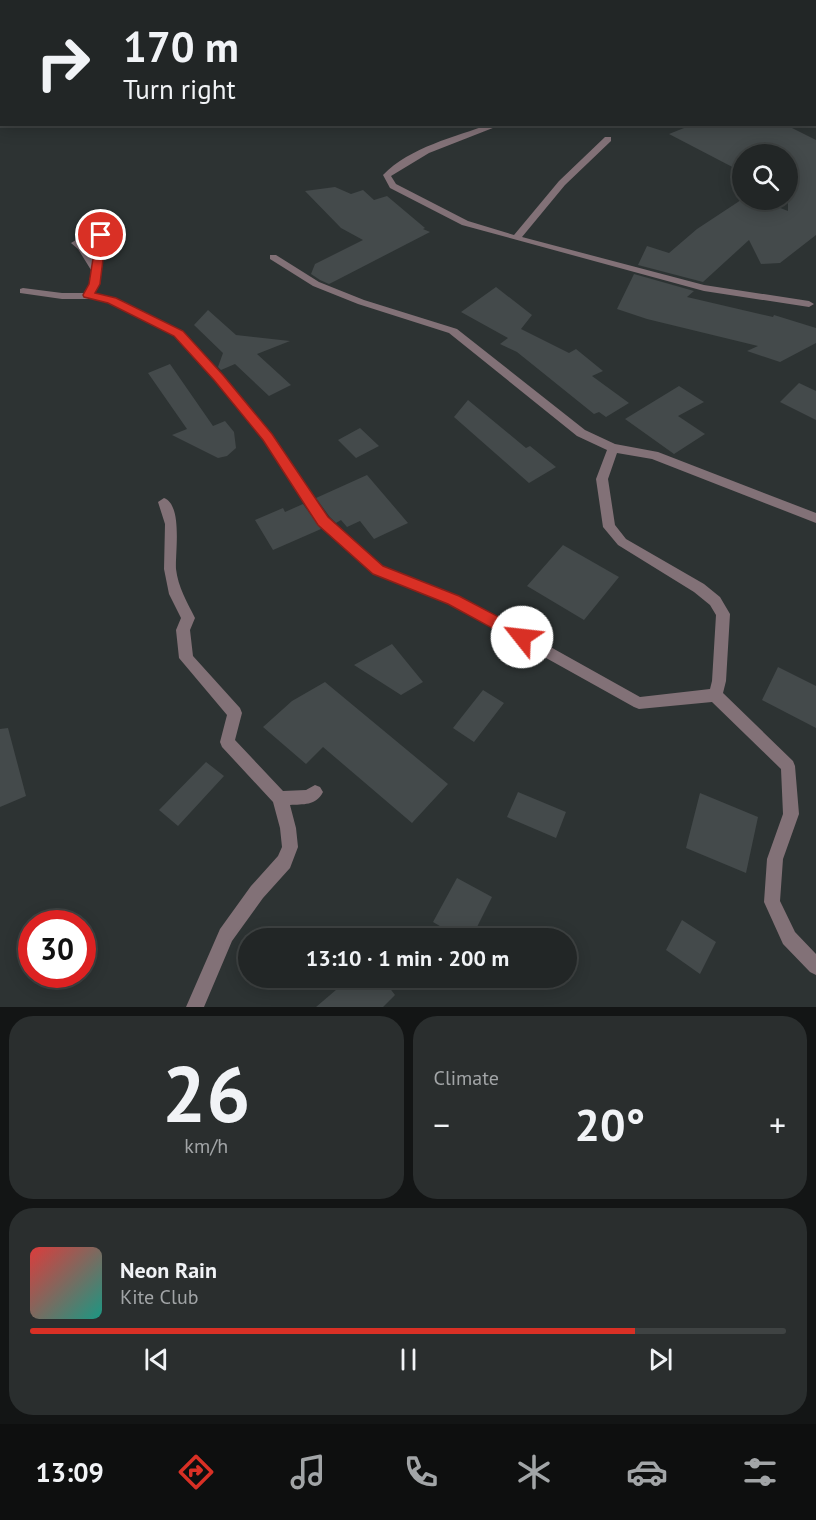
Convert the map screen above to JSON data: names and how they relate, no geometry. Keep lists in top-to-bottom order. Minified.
{"page":{"turn":["170 m","Turn right"],"limit":"30","trip":"13:10 · 1 min · 200 m","tile":[["26","km/h"],"Climate"],"heat":["−","20°","+"],"song":["Neon Rain","Kite Club"],"tabs":"13:09"}}
